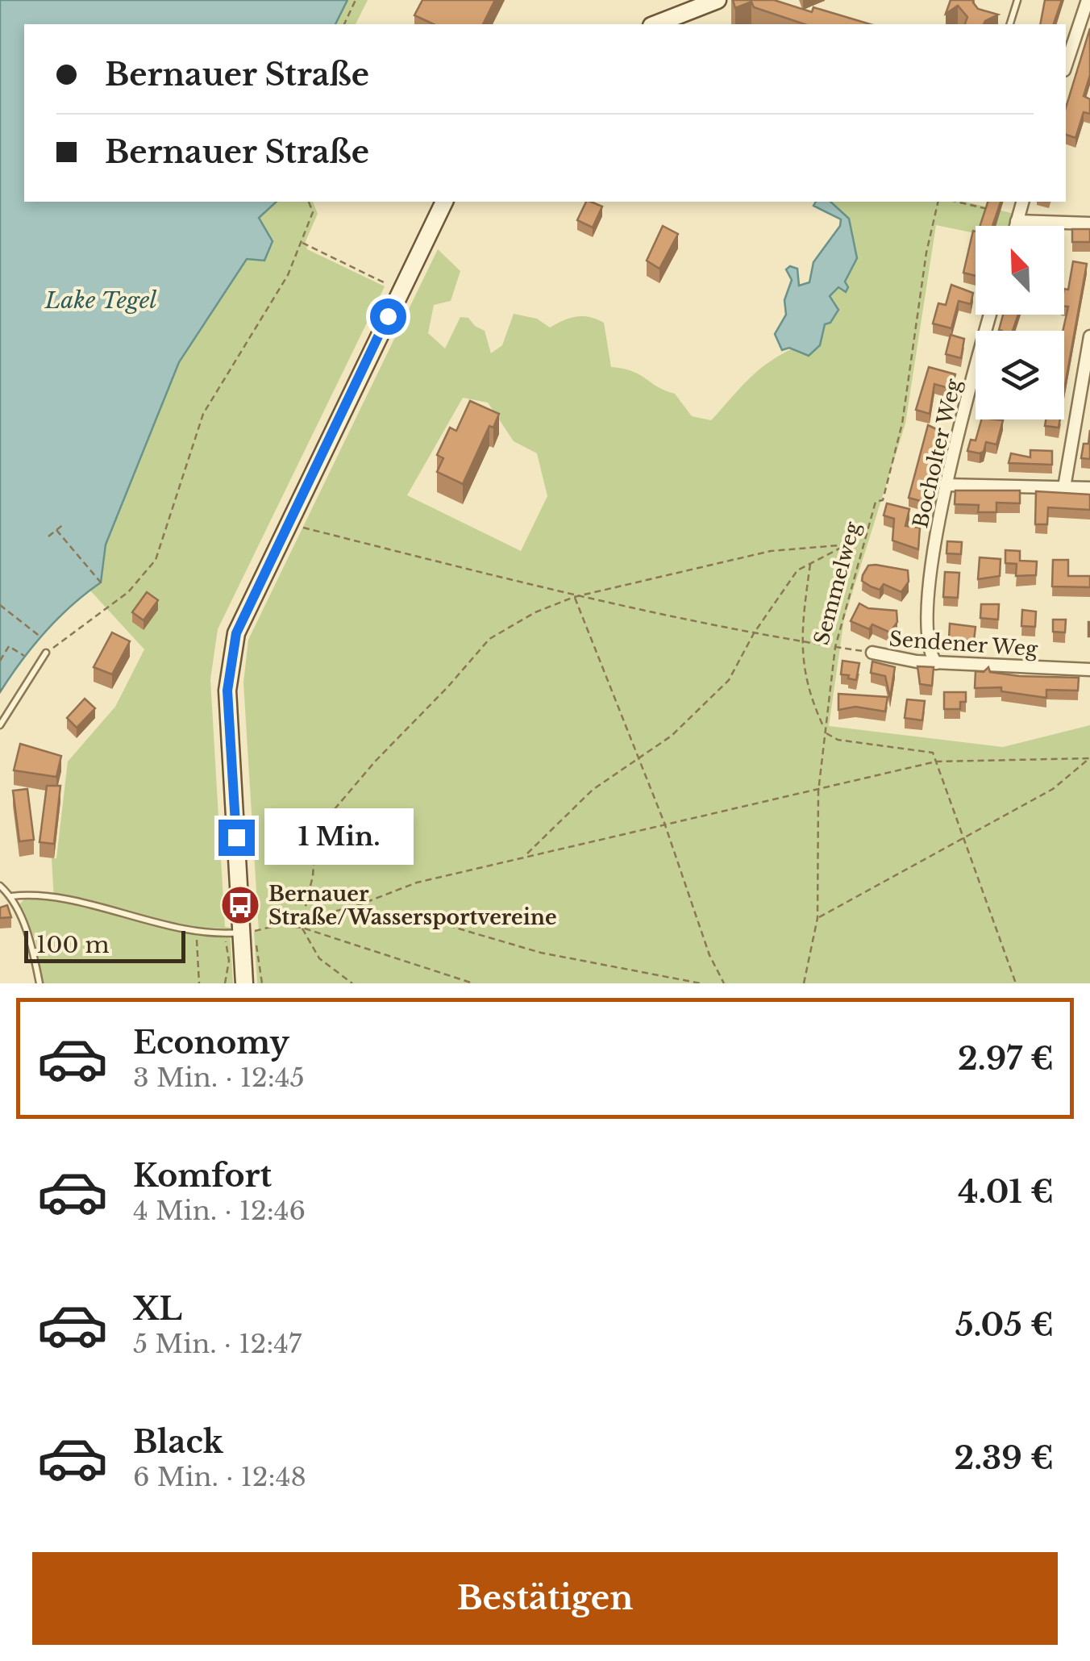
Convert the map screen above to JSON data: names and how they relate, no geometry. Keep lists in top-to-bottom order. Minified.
{"streets":{"street":["Bocholter Weg","Sendener Weg"],"path":["Semmelweg"]},"crossings":[["Bocholter Weg","Sendener Weg"],["Semmelweg","Sendener Weg"]],"water":["Lake Tegel"],"places":{"bus stop":["Bernauer Straße/Wassersportvereine"]},"scale_bar":"100 m","north":"top left","page":{"banner":["Bernauer Straße","Bernauer Straße"],"bubble":"1 Min.","scale":"100 m","list":[{"name":"Economy","note":"3 Min. · 12:45","value":"2.97 €"},{"name":"Komfort","note":"4 Min. · 12:46","value":"4.01 €"},{"name":"XL","note":"5 Min. · 12:47","value":"5.05 €"},{"name":"Black","note":"6 Min. · 12:48","value":"2.39 €"}],"buttons":"Bestätigen"}}
